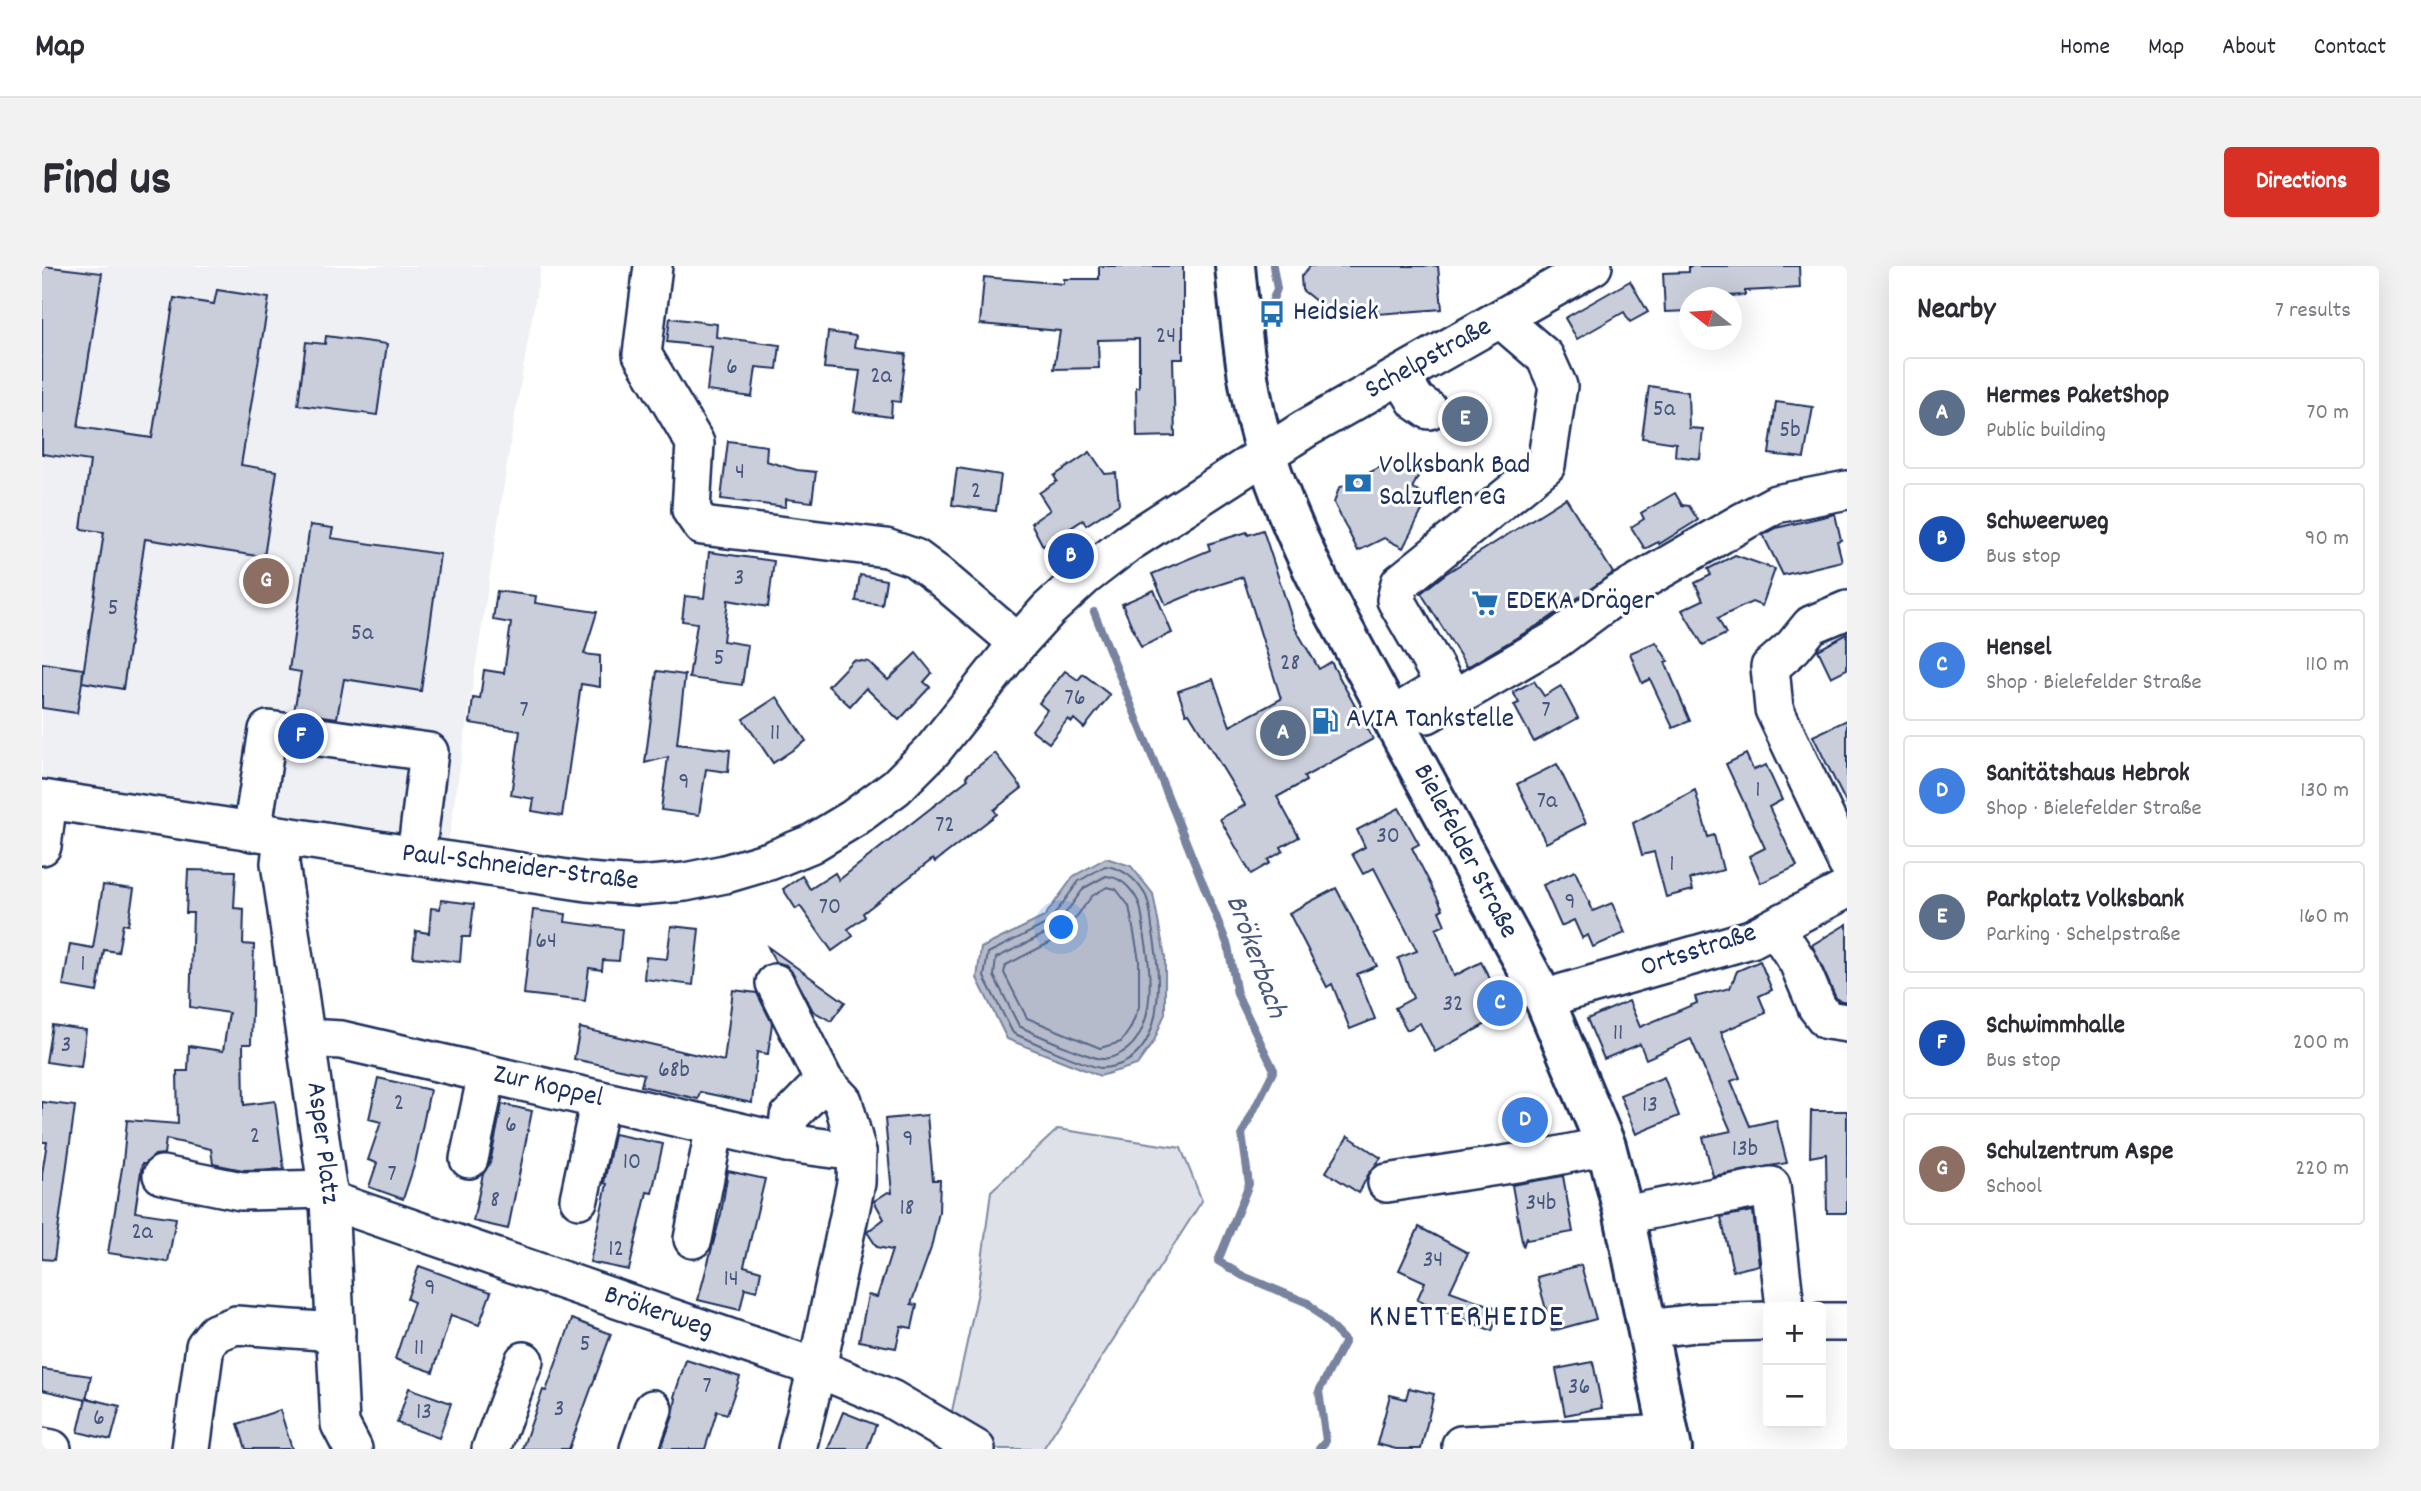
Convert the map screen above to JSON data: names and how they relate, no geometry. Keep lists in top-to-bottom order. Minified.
{"streets":{"main road":["Bielefelder Straße"],"street":["Schelpstraße","Paul-Schneider-Straße","Ortsstraße","Zur Koppel","Asper Platz","Brökerweg"]},"crossings":[["Schelpstraße","Bielefelder Straße"],["Schelpstraße","Paul-Schneider-Straße"],["Bielefelder Straße","Paul-Schneider-Straße"],["Bielefelder Straße","Ortsstraße"],["Paul-Schneider-Straße","Asper Platz"],["Zur Koppel","Asper Platz"],["Asper Platz","Brökerweg"]],"districts":["KNETTERHEIDE"],"water":["Brökerbach"],"places":{"bus stop":["Heidsiek"],"bank":["Volksbank Bad Salzuflen eG"],"supermarket":["EDEKA Dräger"],"fuel station":["AVIA Tankstelle"]},"house_numbers":["24","6","2a","5a","5b","4","2","3","5","5a","5","28","76","7","7","11","9","1","7a","72","30","1","9","70","64","1","32","11","3","68b","2","13","6","2","9","13b","10","7","8","34b","18","2a","12","34","14","9","5","11","7","36","3","13","6"],"north":"left","page":{"header":"Map","nav":["Home","Map","About","Contact"],"title":"Find us","buttons":"Directions","heading":["Nearby","7 results"],"list":[{"mark":"A","name":"Hermes PaketShop","note":"Public building","value":"70 m"},{"mark":"B","name":"Schweerweg","note":"Bus stop","value":"90 m"},{"mark":"C","name":"Hensel","note":"Shop · Bielefelder Straße","value":"110 m"},{"mark":"D","name":"Sanitätshaus Hebrok","note":"Shop · Bielefelder Straße","value":"130 m"},{"mark":"E","name":"Parkplatz Volksbank","note":"Parking · Schelpstraße","value":"160 m"},{"mark":"F","name":"Schwimmhalle","note":"Bus stop","value":"200 m"},{"mark":"G","name":"Schulzentrum Aspe","note":"School","value":"220 m"}],"pins":["E","B","G","A","F","C","D"],"map_buttons":["+","−"]}}
